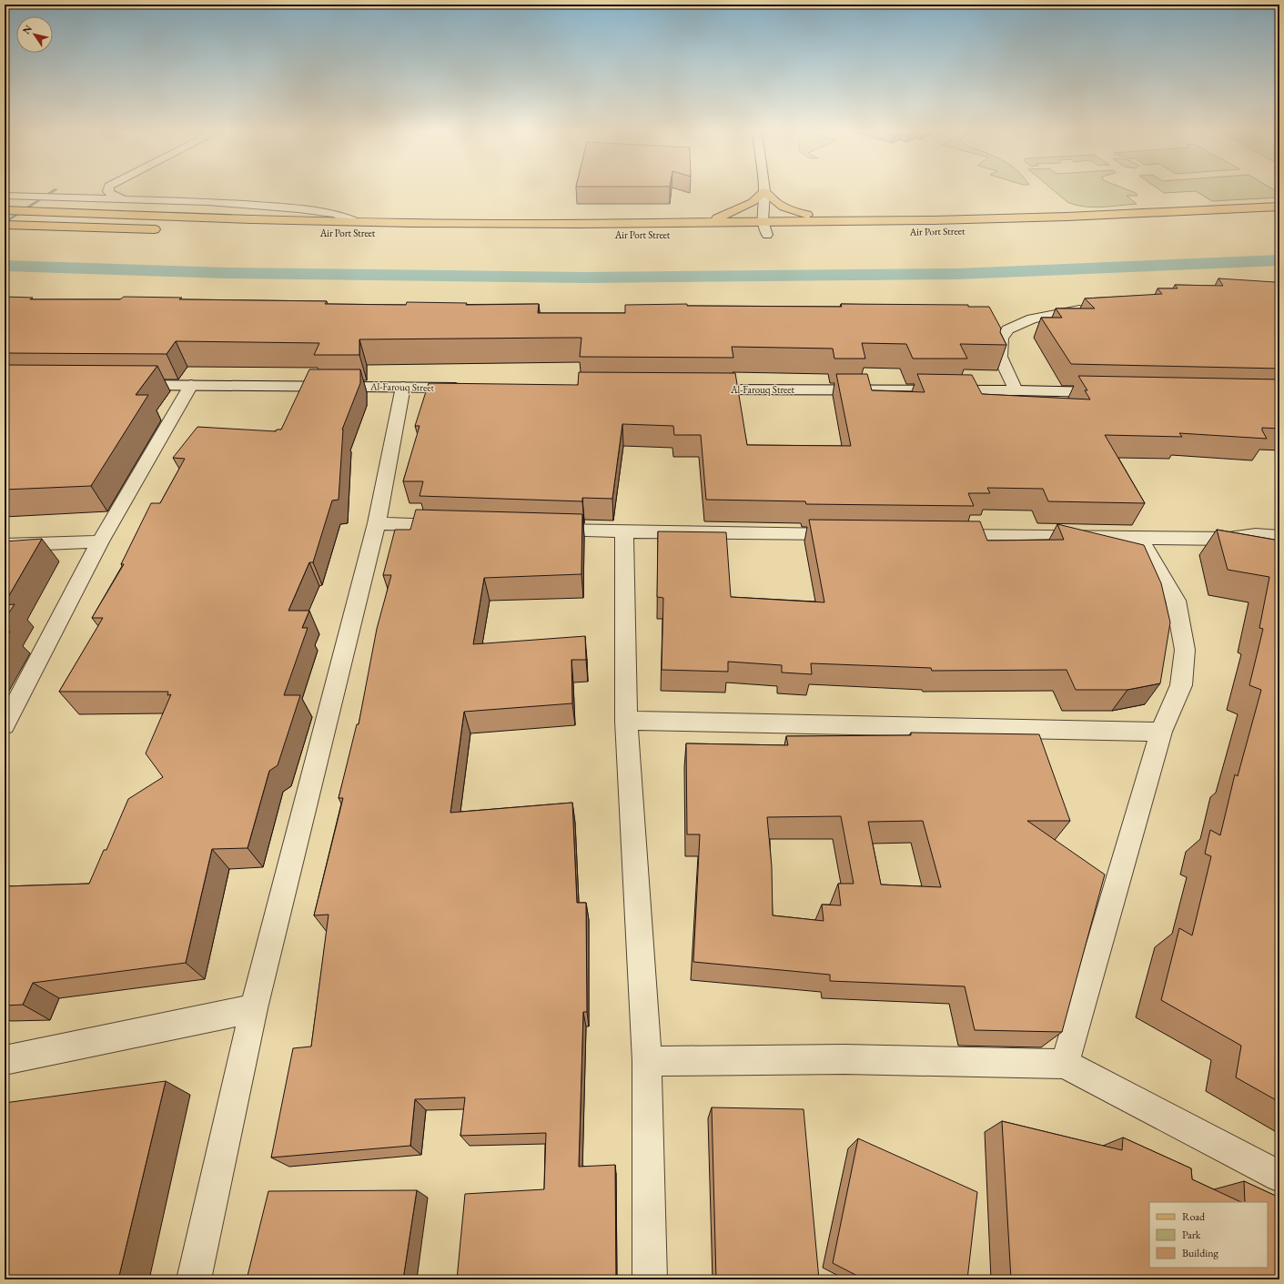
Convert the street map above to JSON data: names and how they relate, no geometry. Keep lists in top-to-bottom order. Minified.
{"streets":{"main road":["Air Port Street"],"street":["Al-Farouq Street"]},"legend":["Road","Park","Building"],"north":"top left"}
